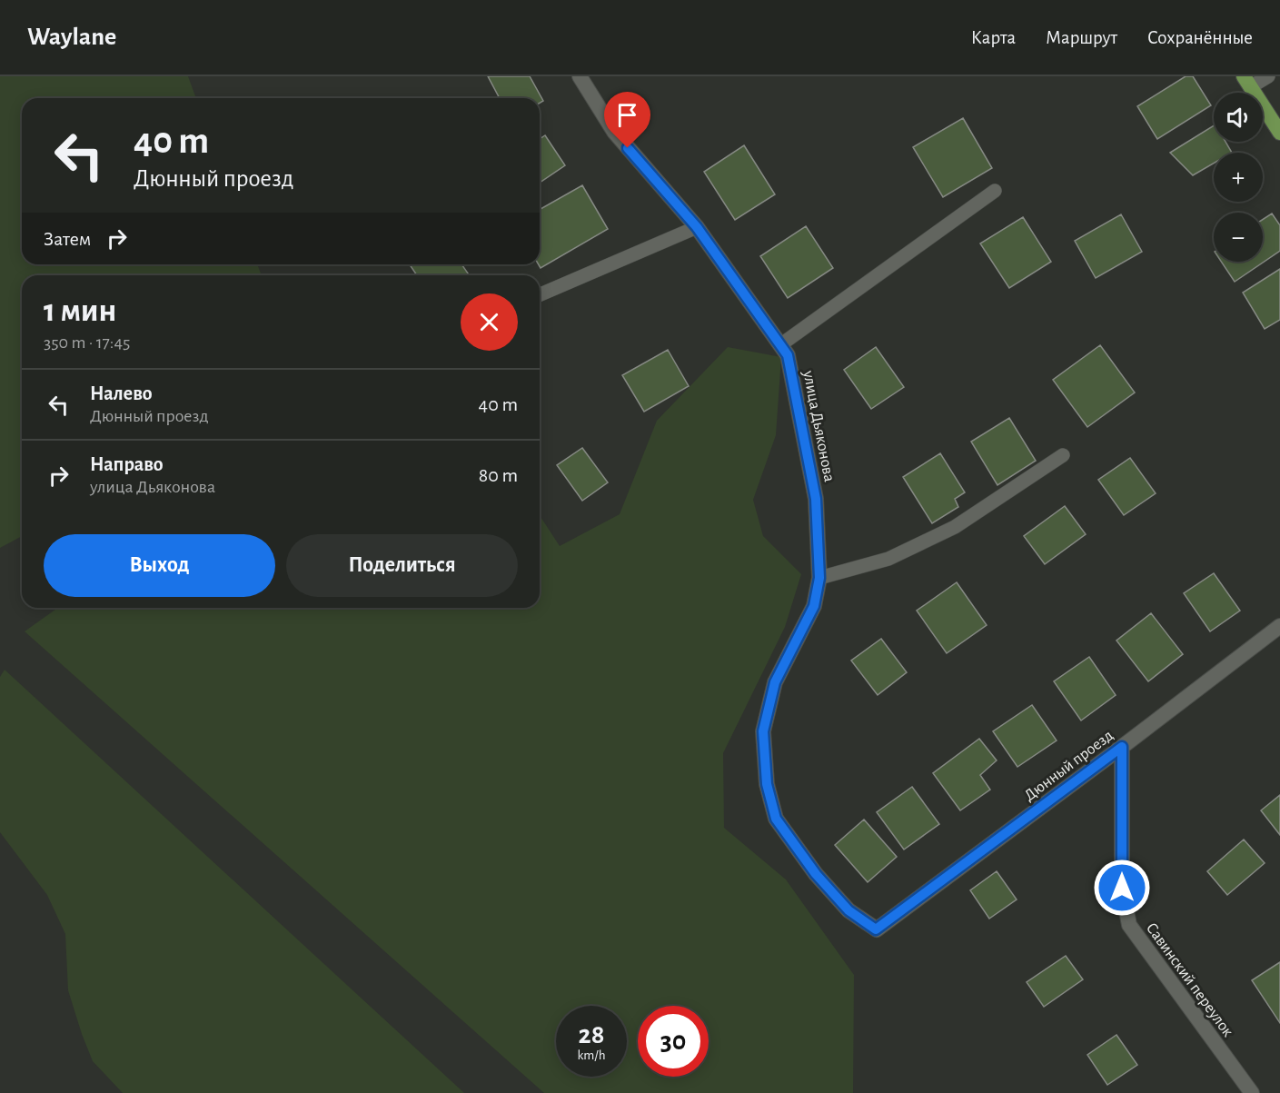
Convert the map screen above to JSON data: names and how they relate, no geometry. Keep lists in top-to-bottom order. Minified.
{"streets":{"street":["улица Дьяконова","Дюнный проезд","Савинский переулок"]},"crossings":[["улица Дьяконова","Дюнный проезд"],["Дюнный проезд","Савинский переулок"]],"page":{"header":"Waylane","nav":["Карта","Маршрут","Сохранённые"],"map_buttons":["+","−"],"turn":["40 m","Дюнный проезд"],"then":"Затем","heading":["1 мин","350 m · 17:45"],"list":[{"name":"Налево","note":"Дюнный проезд","value":"40 m"},{"name":"Направо","note":"улица Дьяконова","value":"80 m"}],"buttons":["Выход","Поделиться"],"speed":"28 km/h","limit":"30"}}
